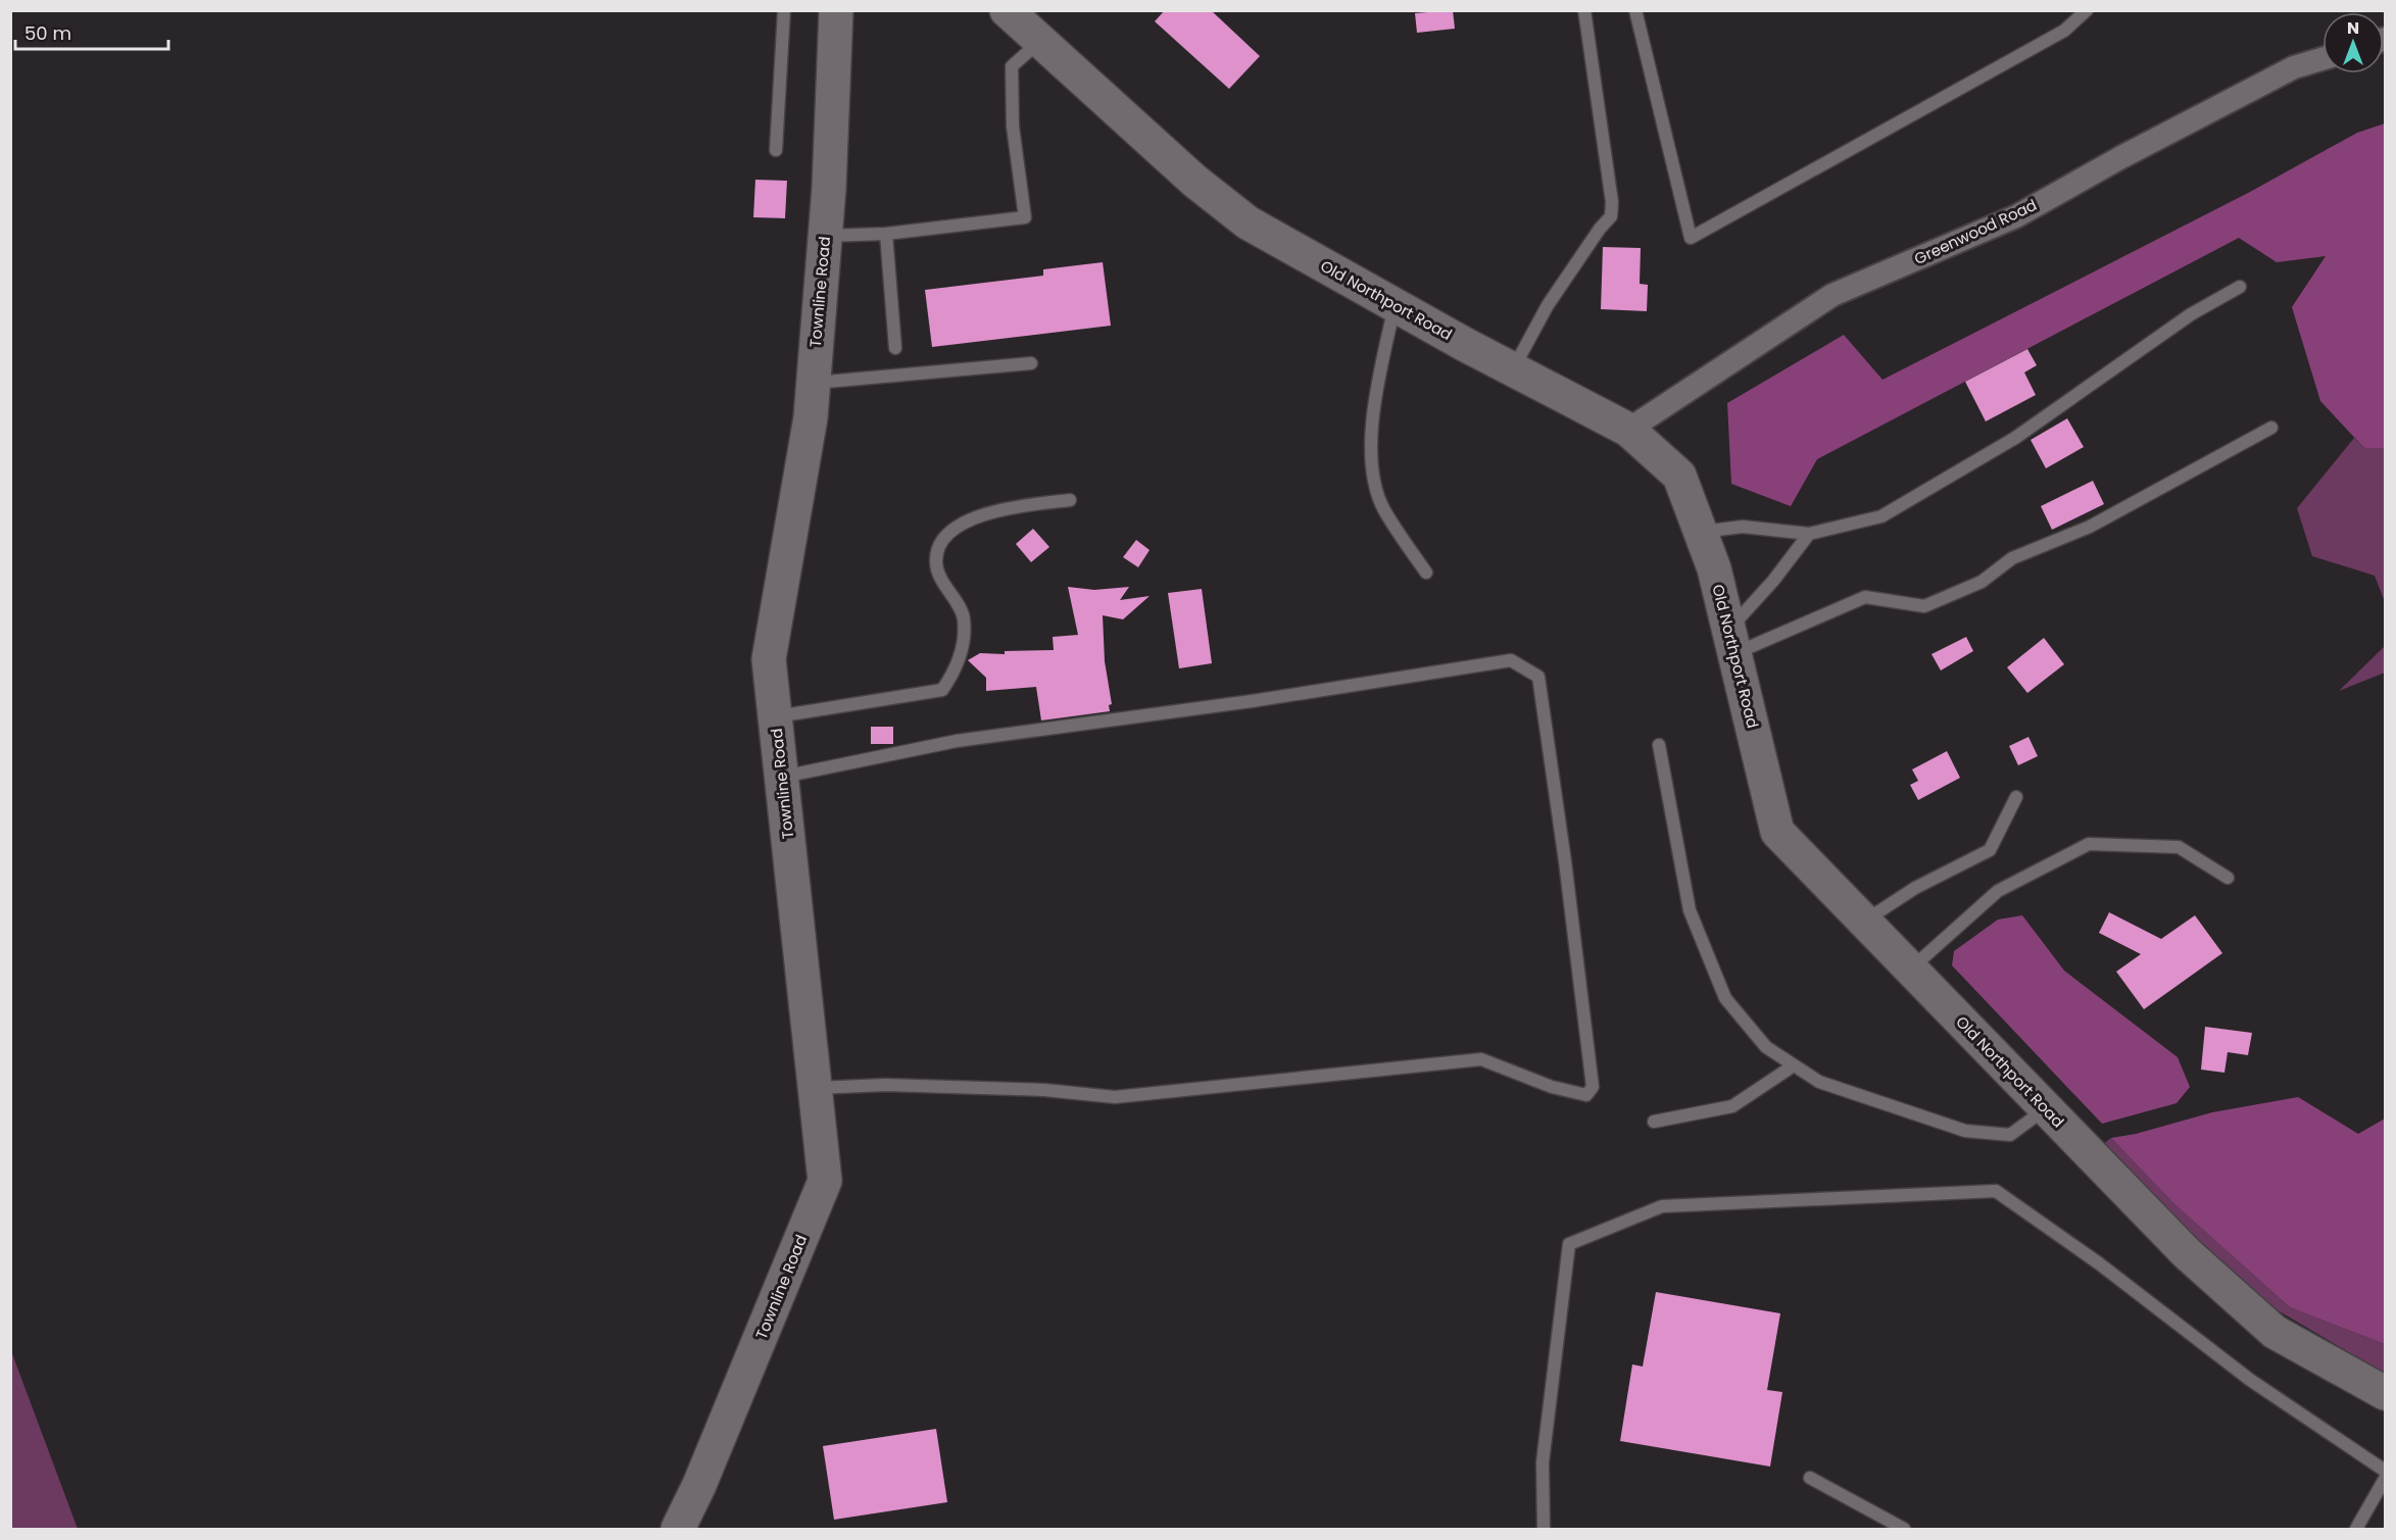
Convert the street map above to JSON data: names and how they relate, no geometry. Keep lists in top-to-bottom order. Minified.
{"streets":{"main road":["Townline Road","Old Northport Road"],"street":["Greenwood Road"]},"crossings":[["Greenwood Road","Old Northport Road"]],"scale_bar":"50 m","north":"top"}
